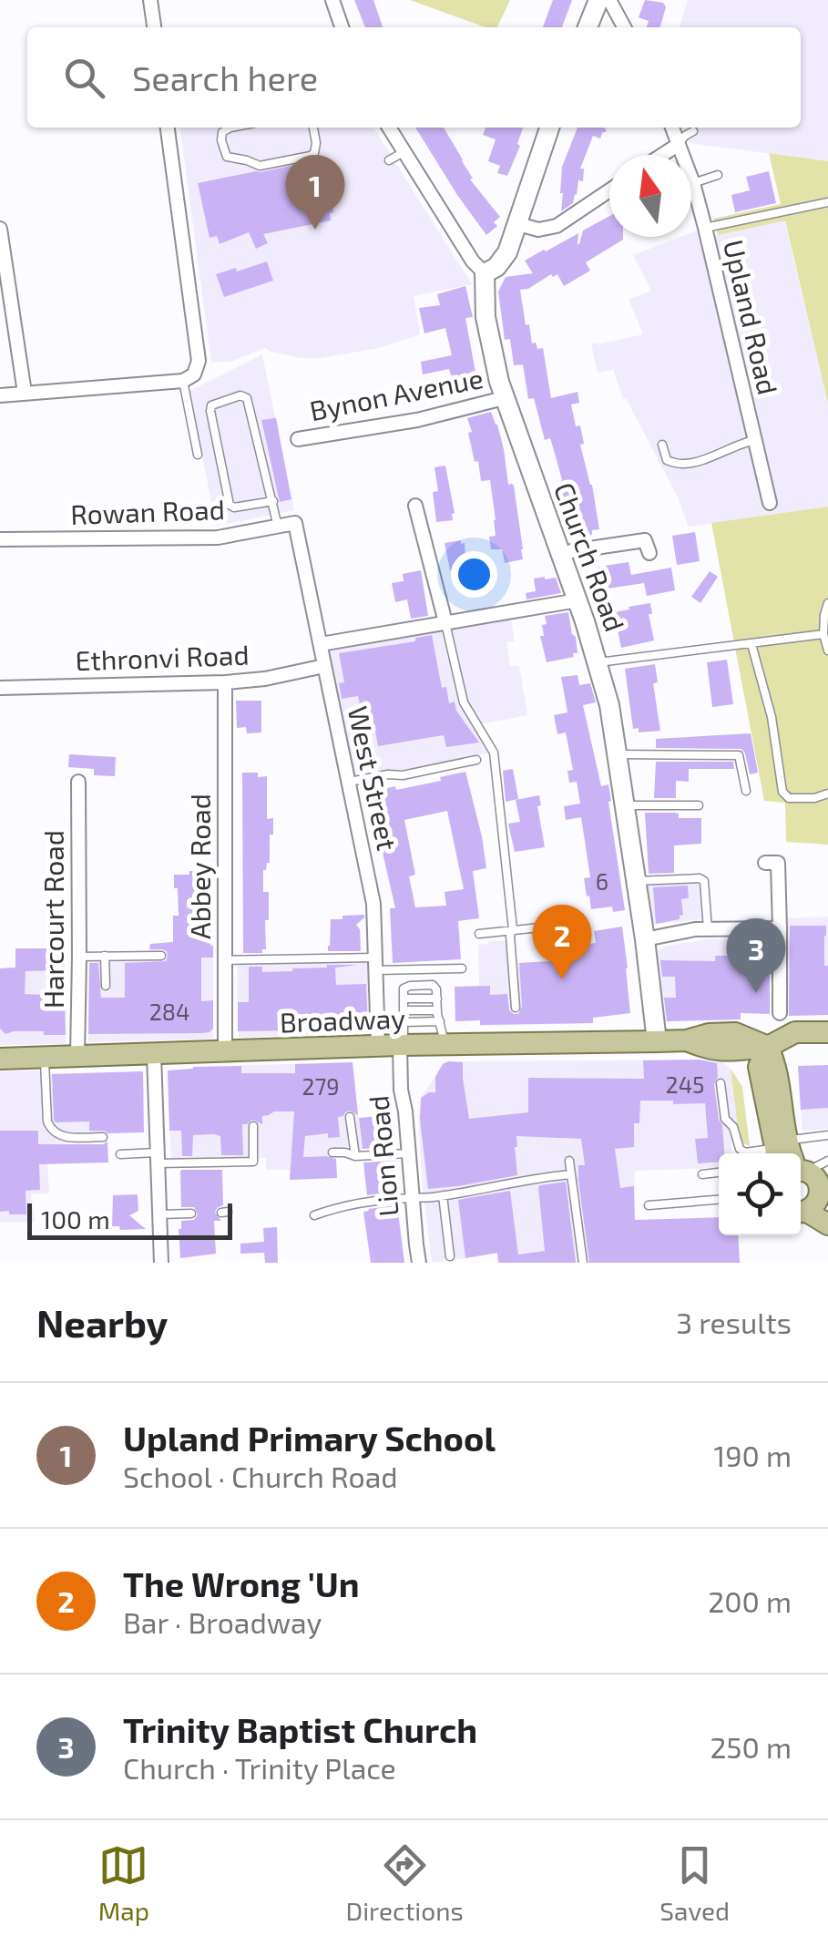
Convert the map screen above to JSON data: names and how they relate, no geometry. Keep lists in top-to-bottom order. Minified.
{"streets":{"main road":["Broadway"],"street":["Upland Road","Bynon Avenue","Rowan Road","Church Road","Ethronvi Road","West Street","Abbey Road","Harcourt Road","Lion Road"]},"crossings":[["Bynon Avenue","Church Road"],["Rowan Road","West Street"],["Church Road","Broadway"],["Ethronvi Road","West Street"],["Ethronvi Road","Abbey Road"],["West Street","Broadway"],["Abbey Road","Broadway"],["Harcourt Road","Broadway"],["Broadway","Lion Road"]],"house_numbers":["6","284","245","279"],"scale_bar":"100 m","north":"top","page":{"search":"Search here","pins":["1","2","3"],"scale":"100 m","heading":["Nearby","3 results"],"list":[{"mark":"1","name":"Upland Primary School","note":"School · Church Road","value":"190 m"},{"mark":"2","name":"The Wrong 'Un","note":"Bar · Broadway","value":"200 m"},{"mark":"3","name":"Trinity Baptist Church","note":"Church · Trinity Place","value":"250 m"}],"nav":["Map","Directions","Saved"]}}
